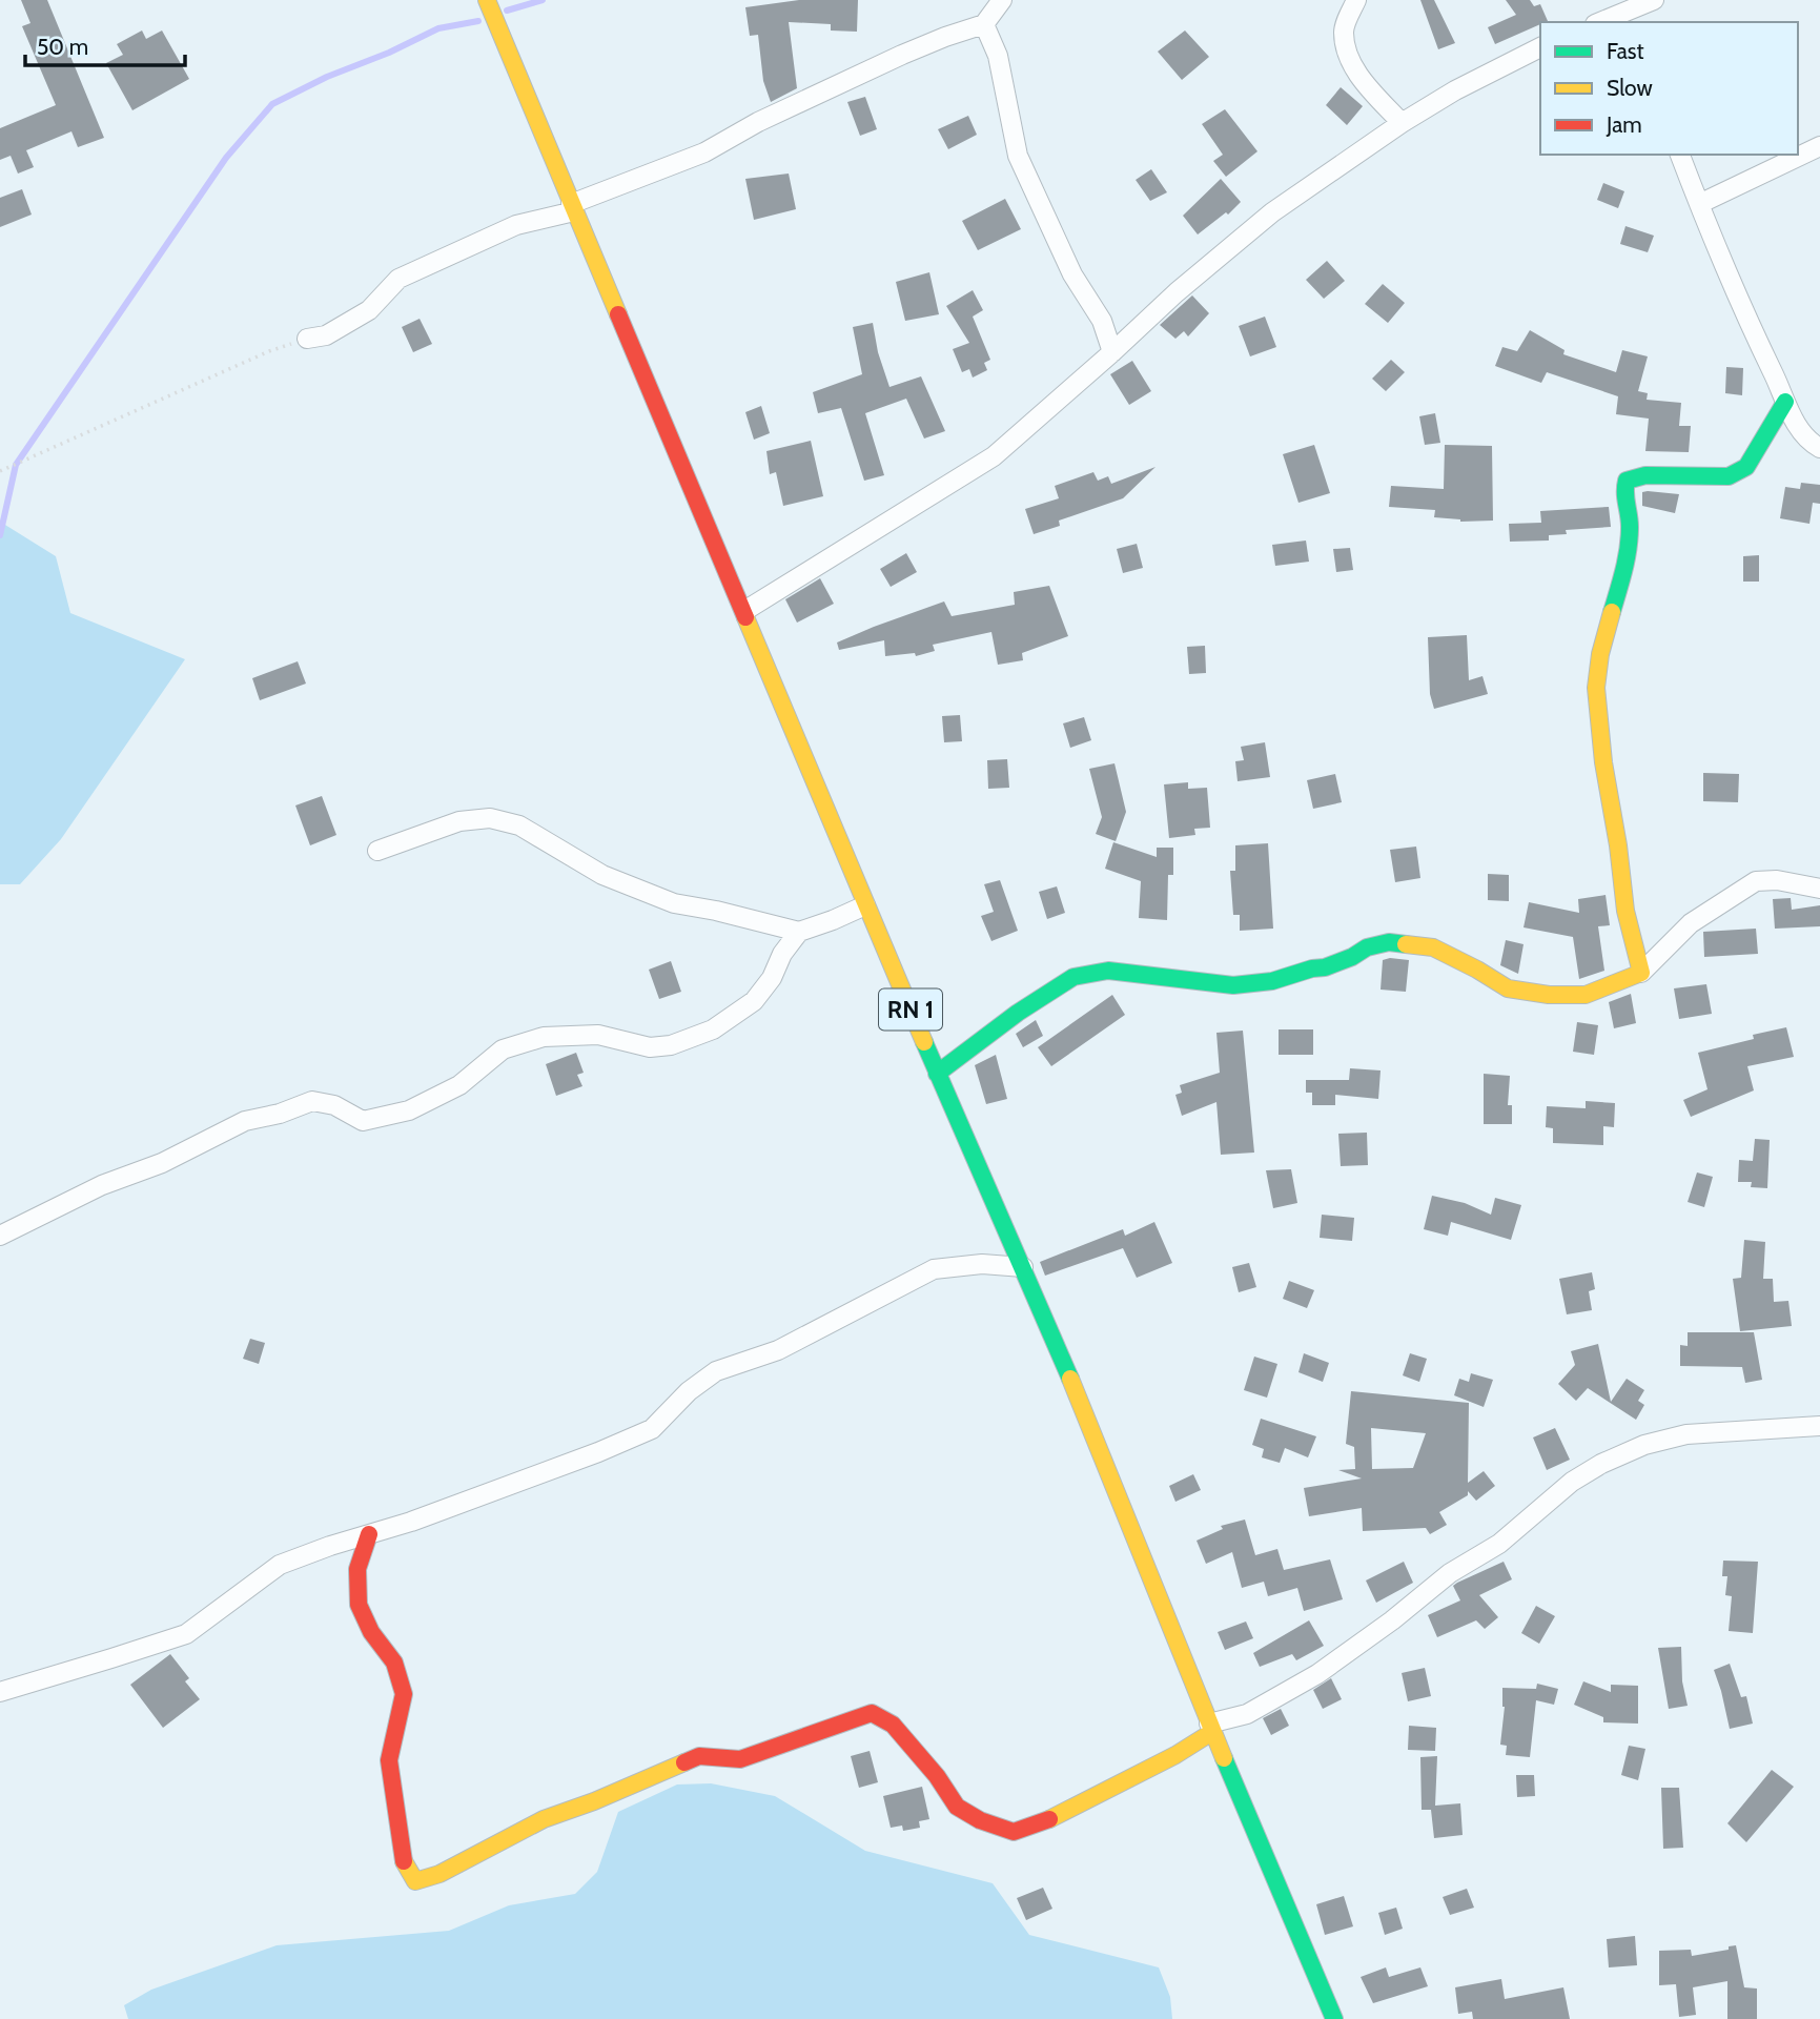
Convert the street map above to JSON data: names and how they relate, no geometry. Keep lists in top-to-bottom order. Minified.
{"streets":{"street":["RN 1"]},"legend":["Fast","Slow","Jam"],"scale_bar":"50 m"}
